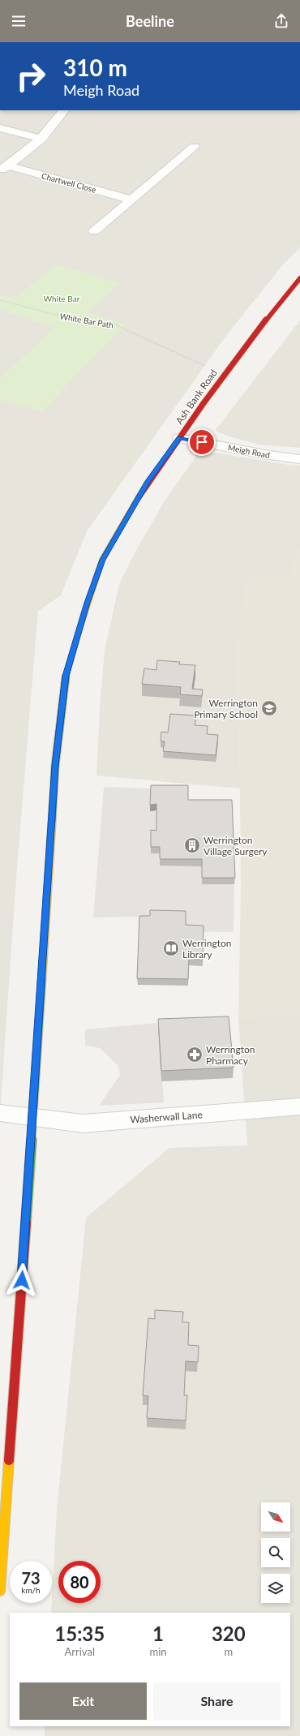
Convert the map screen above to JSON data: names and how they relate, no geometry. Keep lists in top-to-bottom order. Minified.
{"streets":{"highway":["Ash Bank Road"],"street":["Chartwell Close","Meigh Road","Washerwall Lane"],"path":["White Bar Path"]},"crossings":[["White Bar Path","Ash Bank Road"],["Ash Bank Road","Meigh Road"],["Ash Bank Road","Washerwall Lane"]],"parks":["White Bar"],"places":{"school or university":["Werrington Primary School"],"building":["Werrington Village Surgery"],"library":["Werrington Library"],"pharmacy":["Werrington Pharmacy"]},"north":"bottom right","page":{"header":"Beeline","turn":["310 m","Meigh Road"],"speed":"73 km/h","limit":"80","eta":["15:35","Arrival","1","min","320","m"],"buttons":["Exit","Share"]}}
